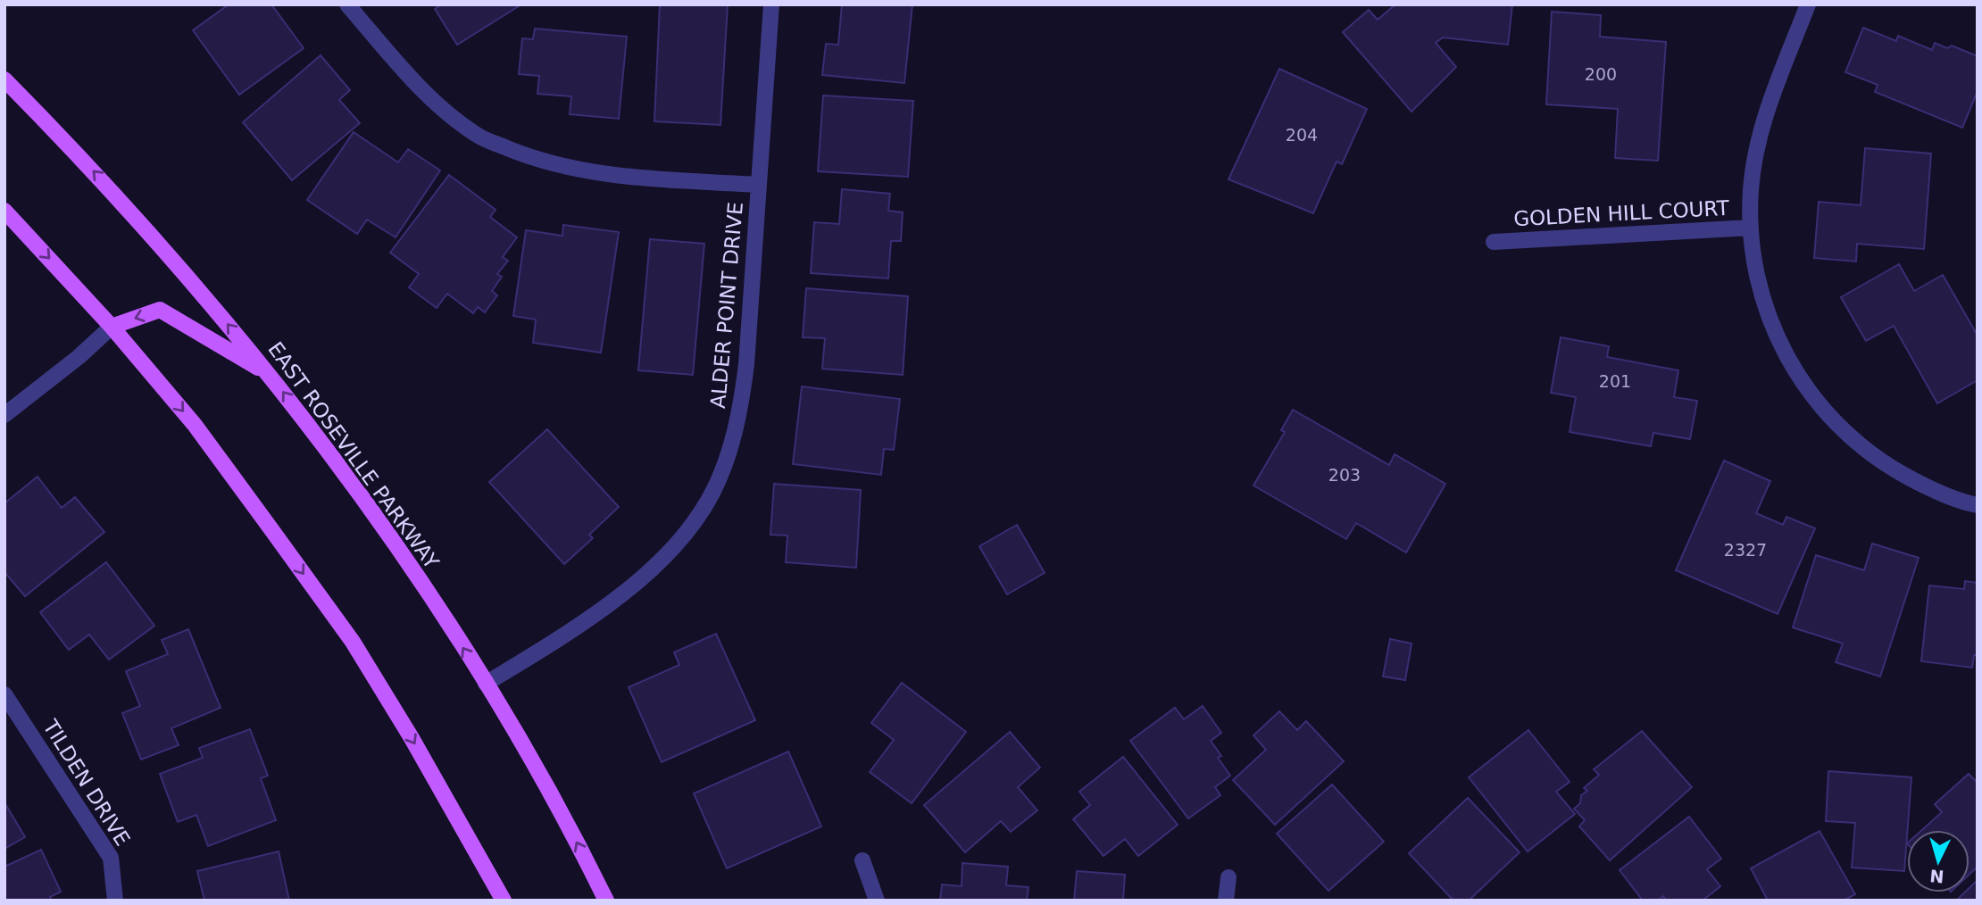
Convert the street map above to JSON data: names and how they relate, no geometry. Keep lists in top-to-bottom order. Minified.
{"streets":{"main road":["EAST ROSEVILLE PARKWAY"],"street":["GOLDEN HILL COURT","ALDER POINT DRIVE","TILDEN DRIVE"]},"crossings":[["ALDER POINT DRIVE","EAST ROSEVILLE PARKWAY"]],"house_numbers":["200","204","201","203","2327"],"north":"bottom"}
